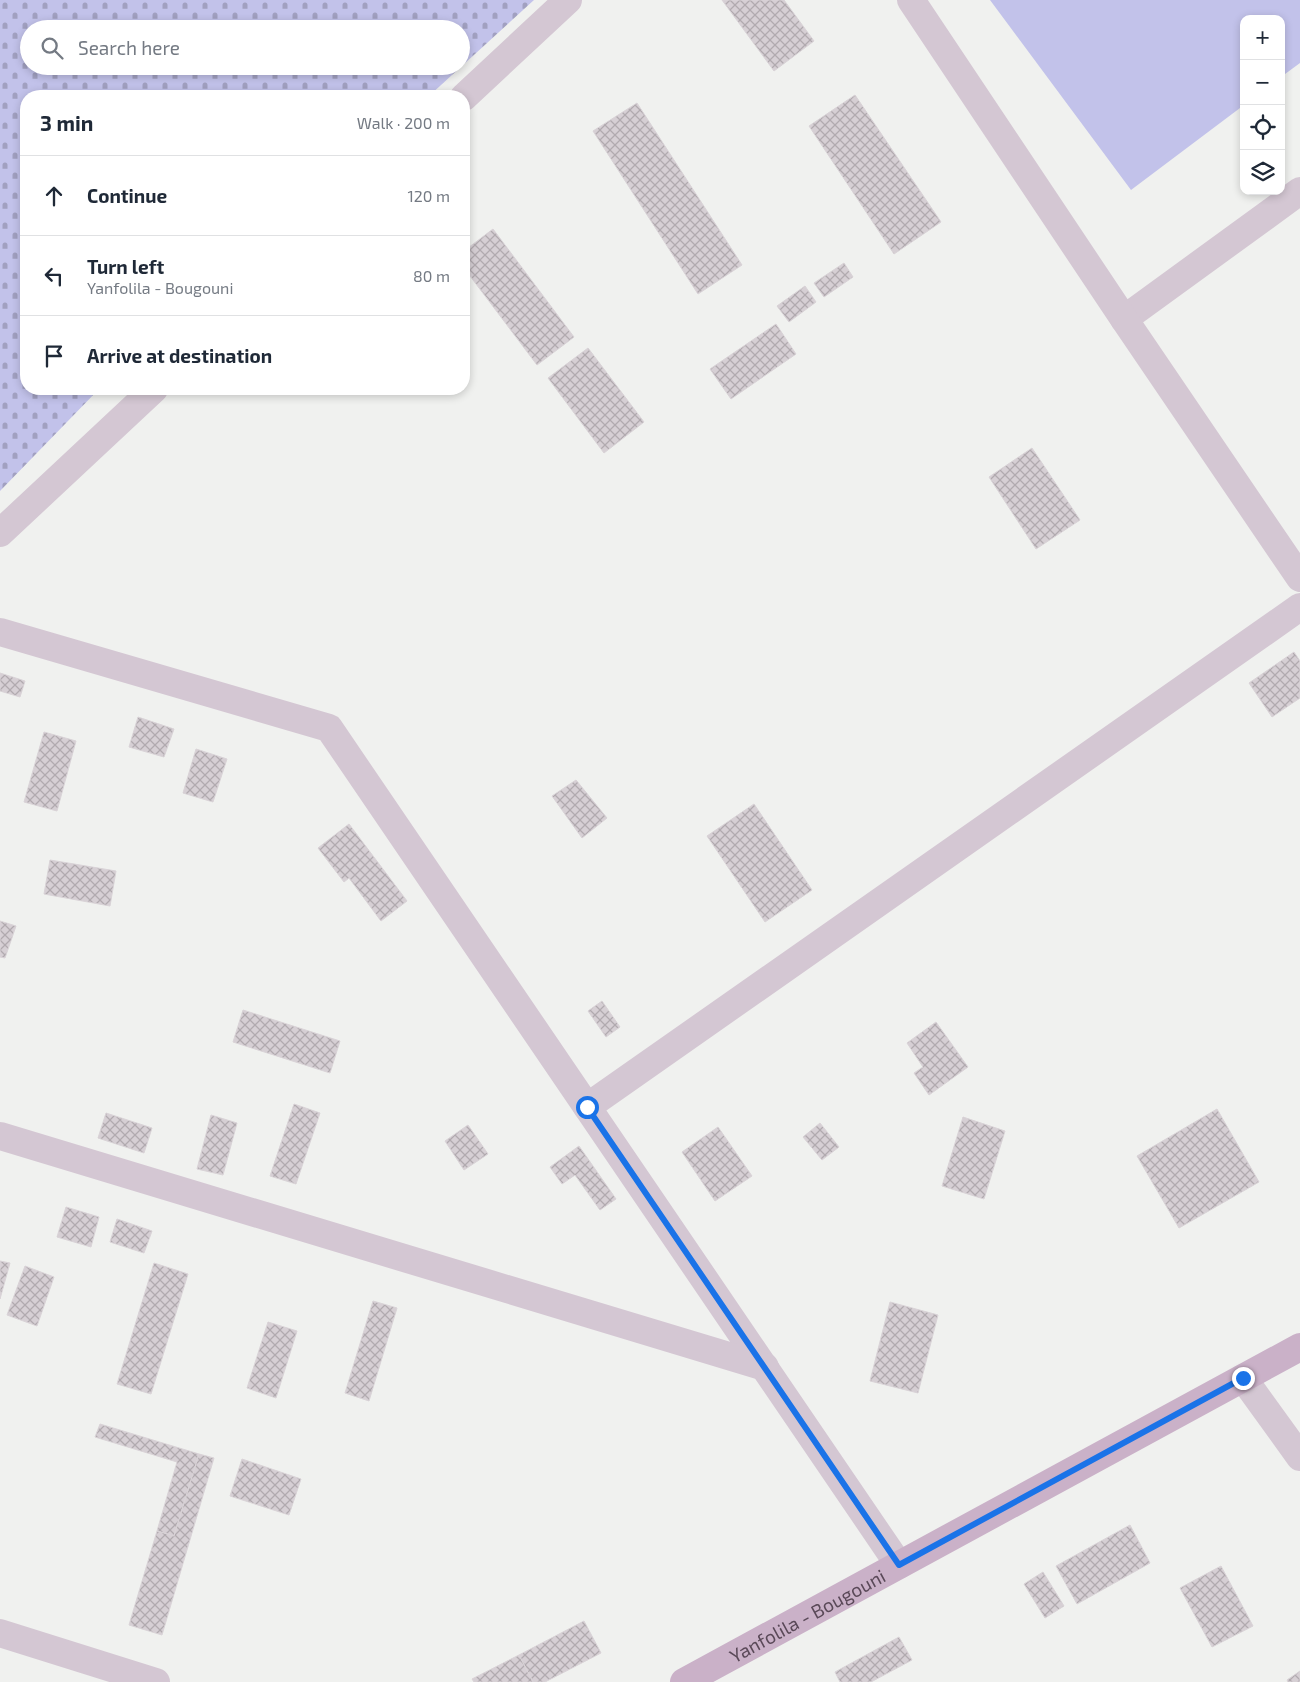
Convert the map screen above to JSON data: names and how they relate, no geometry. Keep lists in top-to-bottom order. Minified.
{"streets":{"main road":["Yanfolila - Bougouni"]},"page":{"map_buttons":["+","−"],"search":"Search here","heading":["3 min","Walk · 200 m"],"list":[["Continue","120 m"],["Turn left","Yanfolila - Bougouni","80 m"],"Arrive at destination"]}}
